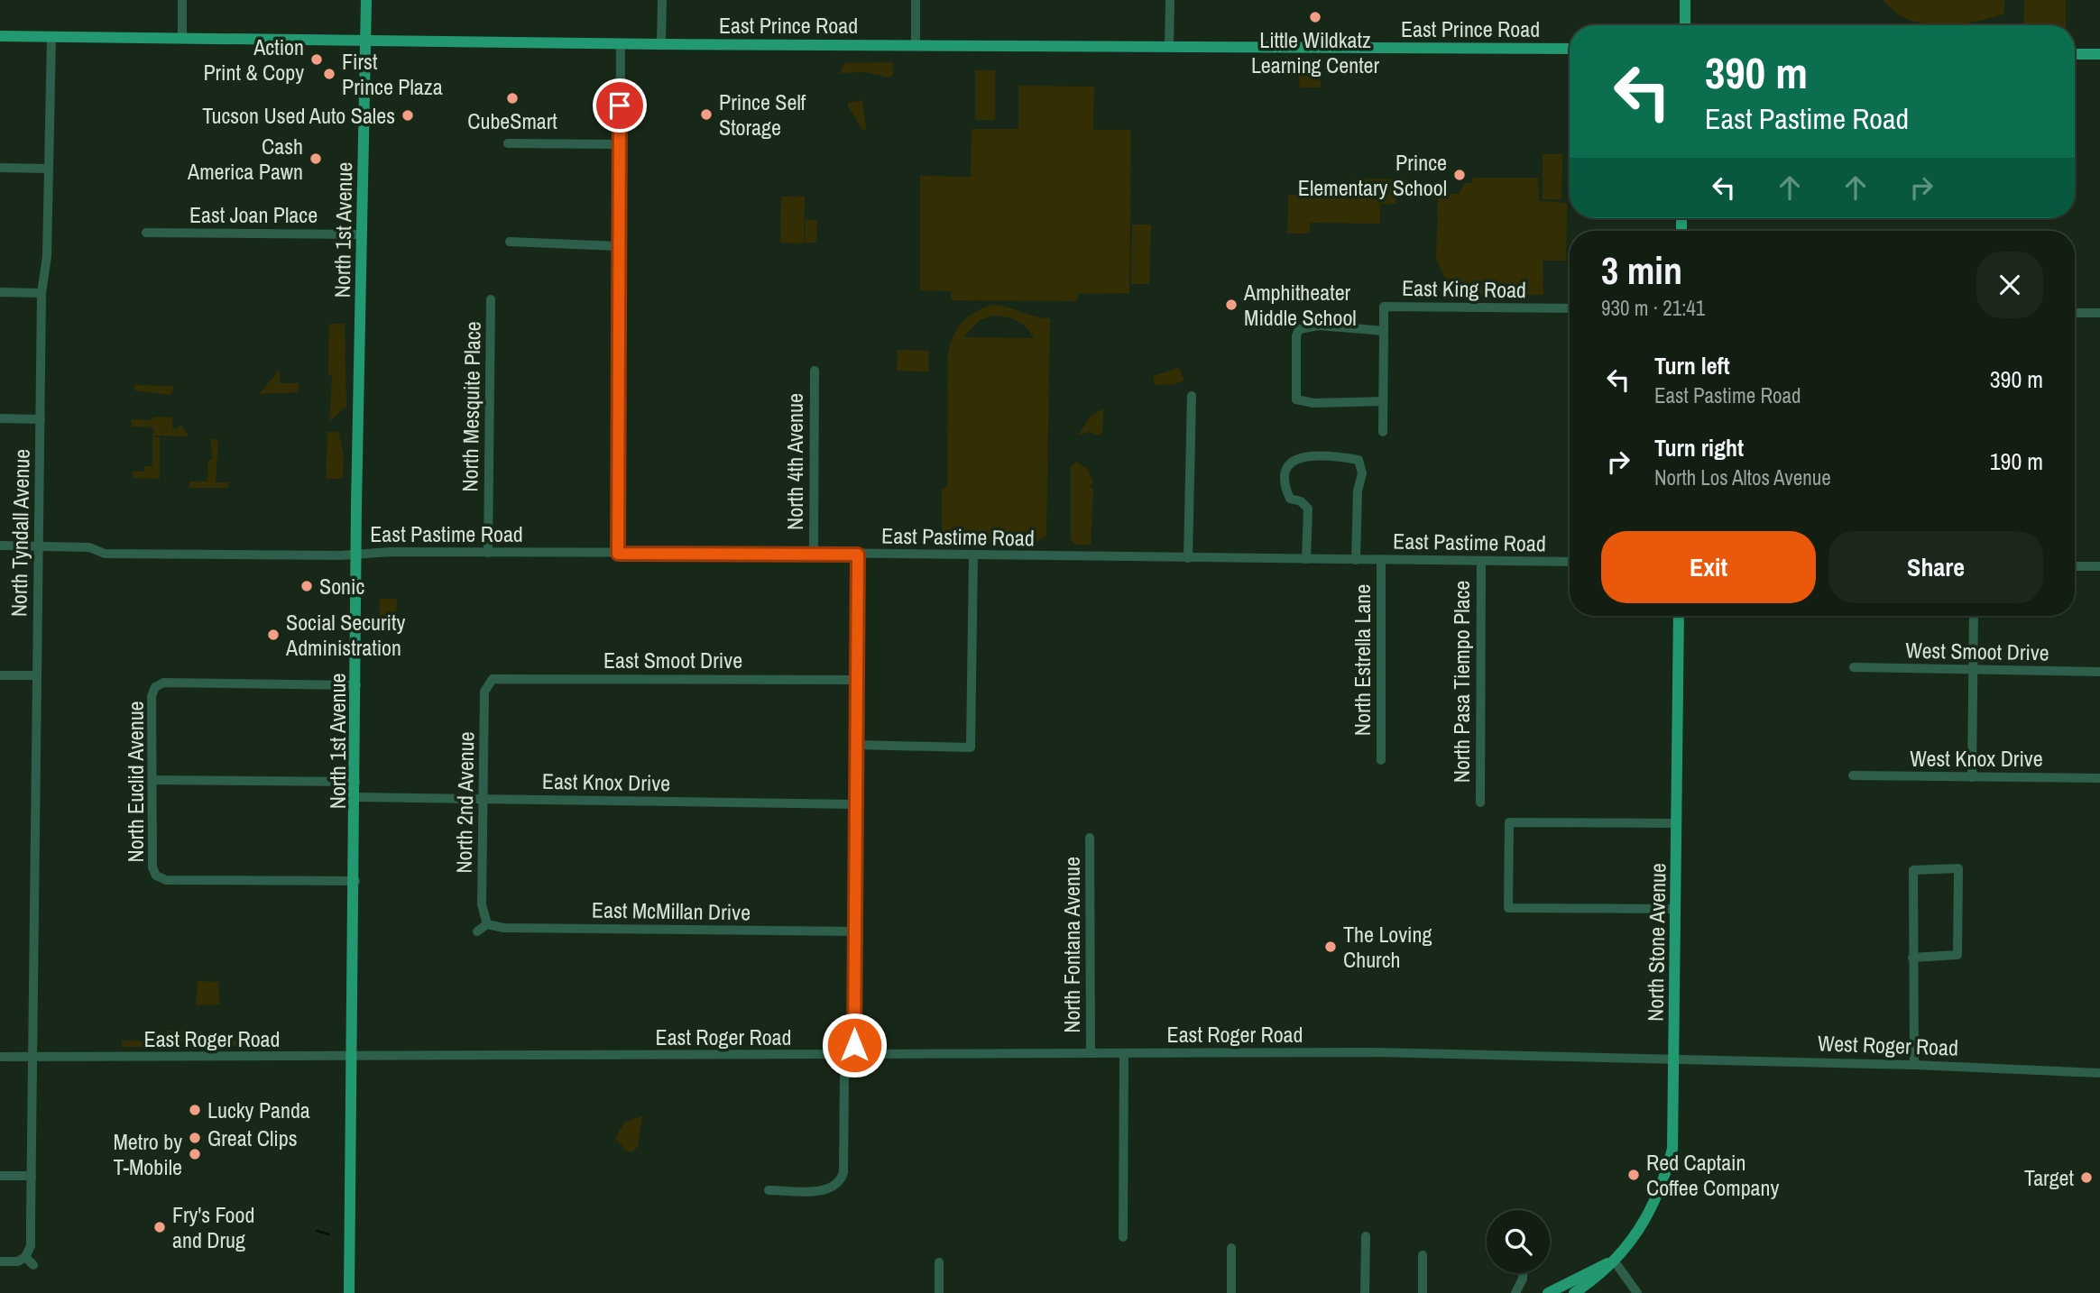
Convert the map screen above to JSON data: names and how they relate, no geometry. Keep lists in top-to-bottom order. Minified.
{"streets":{"main road":["East Prince Road","North 1st Avenue","North Stone Avenue"],"street":["East Joan Place","East King Road","North Mesquite Place","North 4th Avenue","North Tyndall Avenue","East Pastime Road","West Smoot Drive","East Smoot Drive","North Estrella Lane","North Pasa Tiempo Place","West Knox Drive","North Euclid Avenue","East Knox Drive","North 2nd Avenue","East McMillan Drive","North Fontana Avenue","East Roger Road","West Roger Road"]},"crossings":[["East Prince Road","North 1st Avenue"],["East Prince Road","North Tyndall Avenue"],["East Joan Place","North 1st Avenue"],["North 1st Avenue","East Pastime Road"],["North 1st Avenue","North Euclid Avenue"],["North 1st Avenue","East Knox Drive"],["North 1st Avenue","East Roger Road"],["North Mesquite Place","East Pastime Road"],["North 4th Avenue","East Pastime Road"],["North Tyndall Avenue","East Pastime Road"],["North Tyndall Avenue","East Roger Road"],["East Pastime Road","North Estrella Lane"],["East Pastime Road","North Pasa Tiempo Place"],["East Smoot Drive","North 2nd Avenue"],["East Knox Drive","North 2nd Avenue"],["North 2nd Avenue","East McMillan Drive"],["North Stone Avenue","East Roger Road"],["North Stone Avenue","West Roger Road"],["North Fontana Avenue","East Roger Road"],["East Roger Road","West Roger Road"]],"places":["Little Wildkatz Learning Center","Action Print & Copy","First Prince Plaza","CubeSmart","Prince Self Storage","Tucson Used Auto Sales","Cash America Pawn","Prince Elementary School","Amphitheater Middle School","Sonic","Social Security Administration","The Loving Church","Lucky Panda","Great Clips","Metro by T-Mobile","Red Captain Coffee Company","Target","Fry's Food and Drug"],"page":{"turn":["390 m","East Pastime Road"],"heading":["3 min","930 m · 21:41"],"list":[{"name":"Turn left","note":"East Pastime Road","value":"390 m"},{"name":"Turn right","note":"North Los Altos Avenue","value":"190 m"}],"buttons":["Exit","Share"]}}
